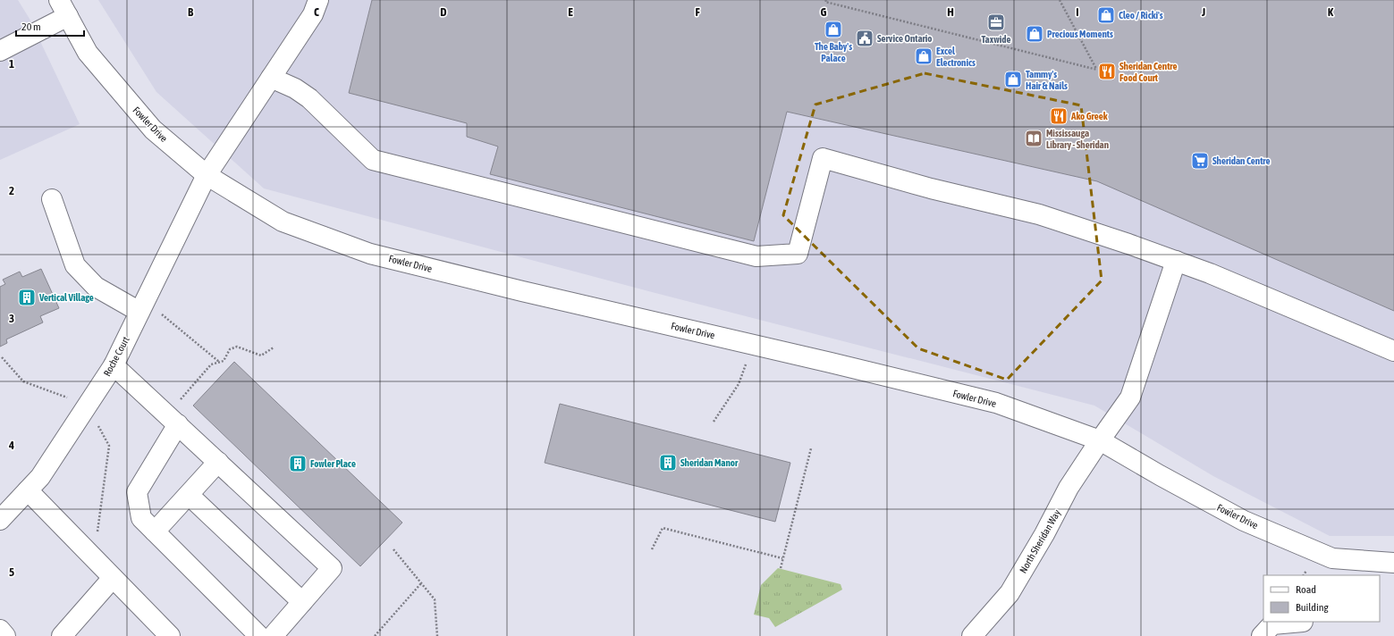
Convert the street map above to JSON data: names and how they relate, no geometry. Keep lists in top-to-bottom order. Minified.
{"streets":{"street":["Fowler Drive","Roche Court","North Sheridan Way"]},"crossings":[["Fowler Drive","Roche Court"],["Fowler Drive","North Sheridan Way"]],"places":{"shop":["Cleo / Ricki's","The Baby's Palace","Precious Moments","Excel Electronics","Tammy's Hair & Nails"],"office":["Taxwide"],"public building":["Service Ontario"],"restaurant":["Sheridan Centre Food Court","Ako Greek"],"library":["Mississauga Library - Sheridan"],"supermarket":["Sheridan Centre"],"building":["Vertical Village","Sheridan Manor","Fowler Place"]},"legend":["Road","Building"],"scale_bar":"20 m","grid":{"columns":["B","C","D","E","F","G","H","I","J","K"],"rows":["1","2","3","4","5"]}}
